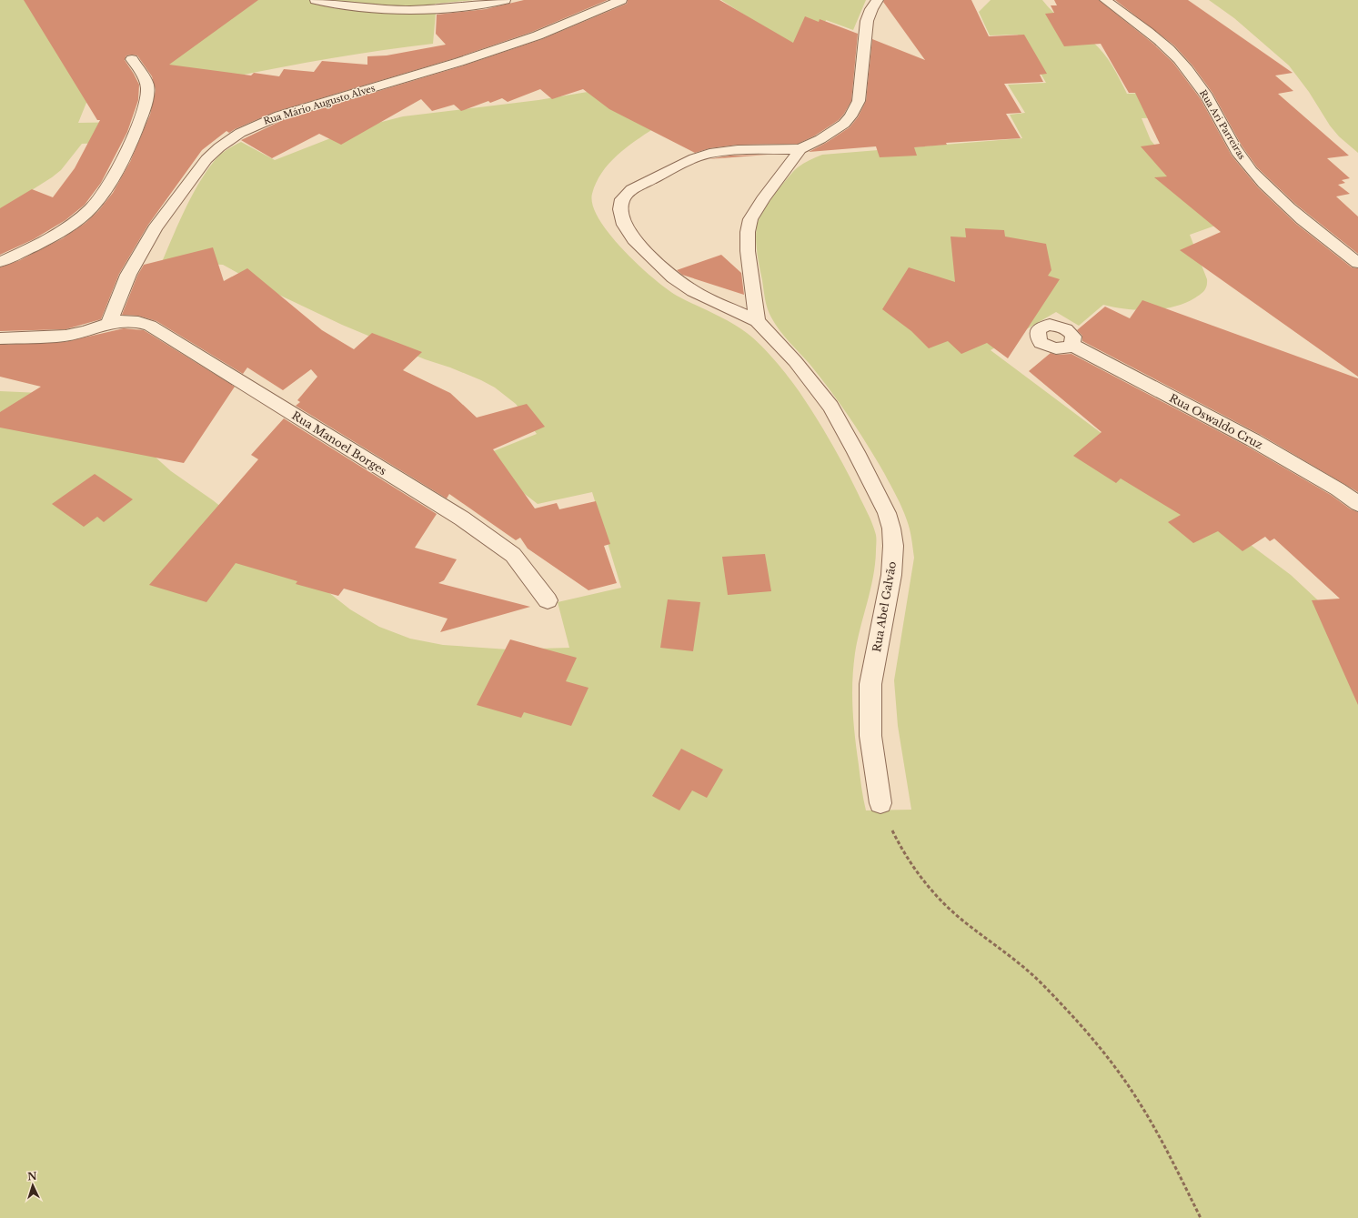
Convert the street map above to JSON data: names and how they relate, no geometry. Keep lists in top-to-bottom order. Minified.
{"streets":{"street":["Rua Mário Augusto Alves","Rua Ari Parreiras","Rua Oswaldo Cruz","Rua Manoel Borges","Rua Abel Galvão"]},"crossings":[["Rua Mário Augusto Alves","Rua Manoel Borges"]],"north":"top"}
